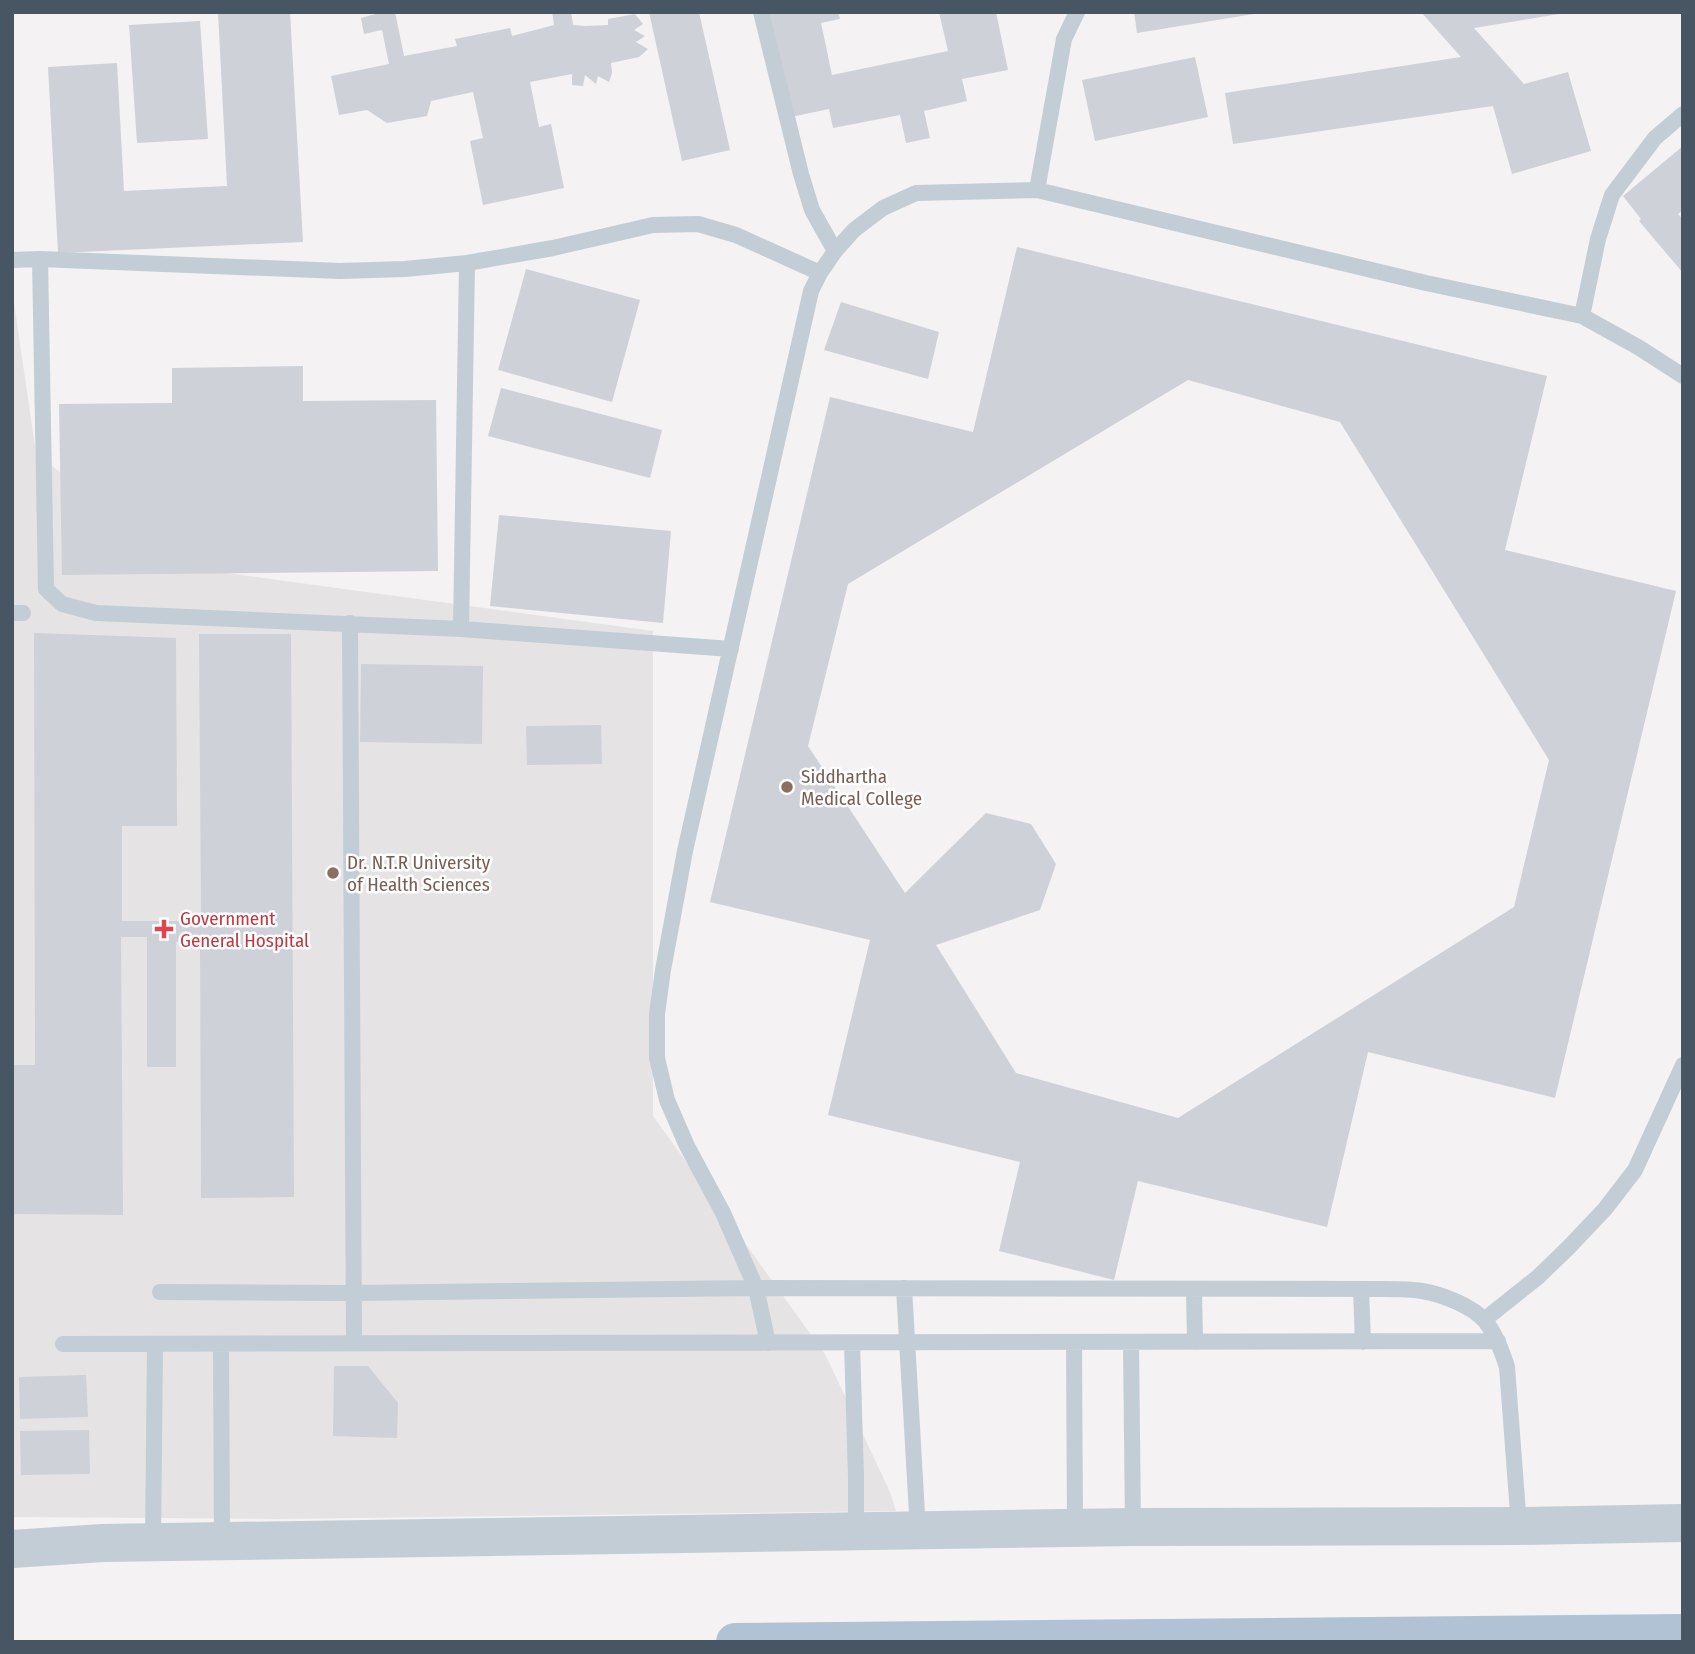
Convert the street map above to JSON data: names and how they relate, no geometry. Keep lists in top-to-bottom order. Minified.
{"places":{"other":["Siddhartha Medical College","Dr. N.T.R University of Health Sciences"],"health":["Government General Hospital"]}}
